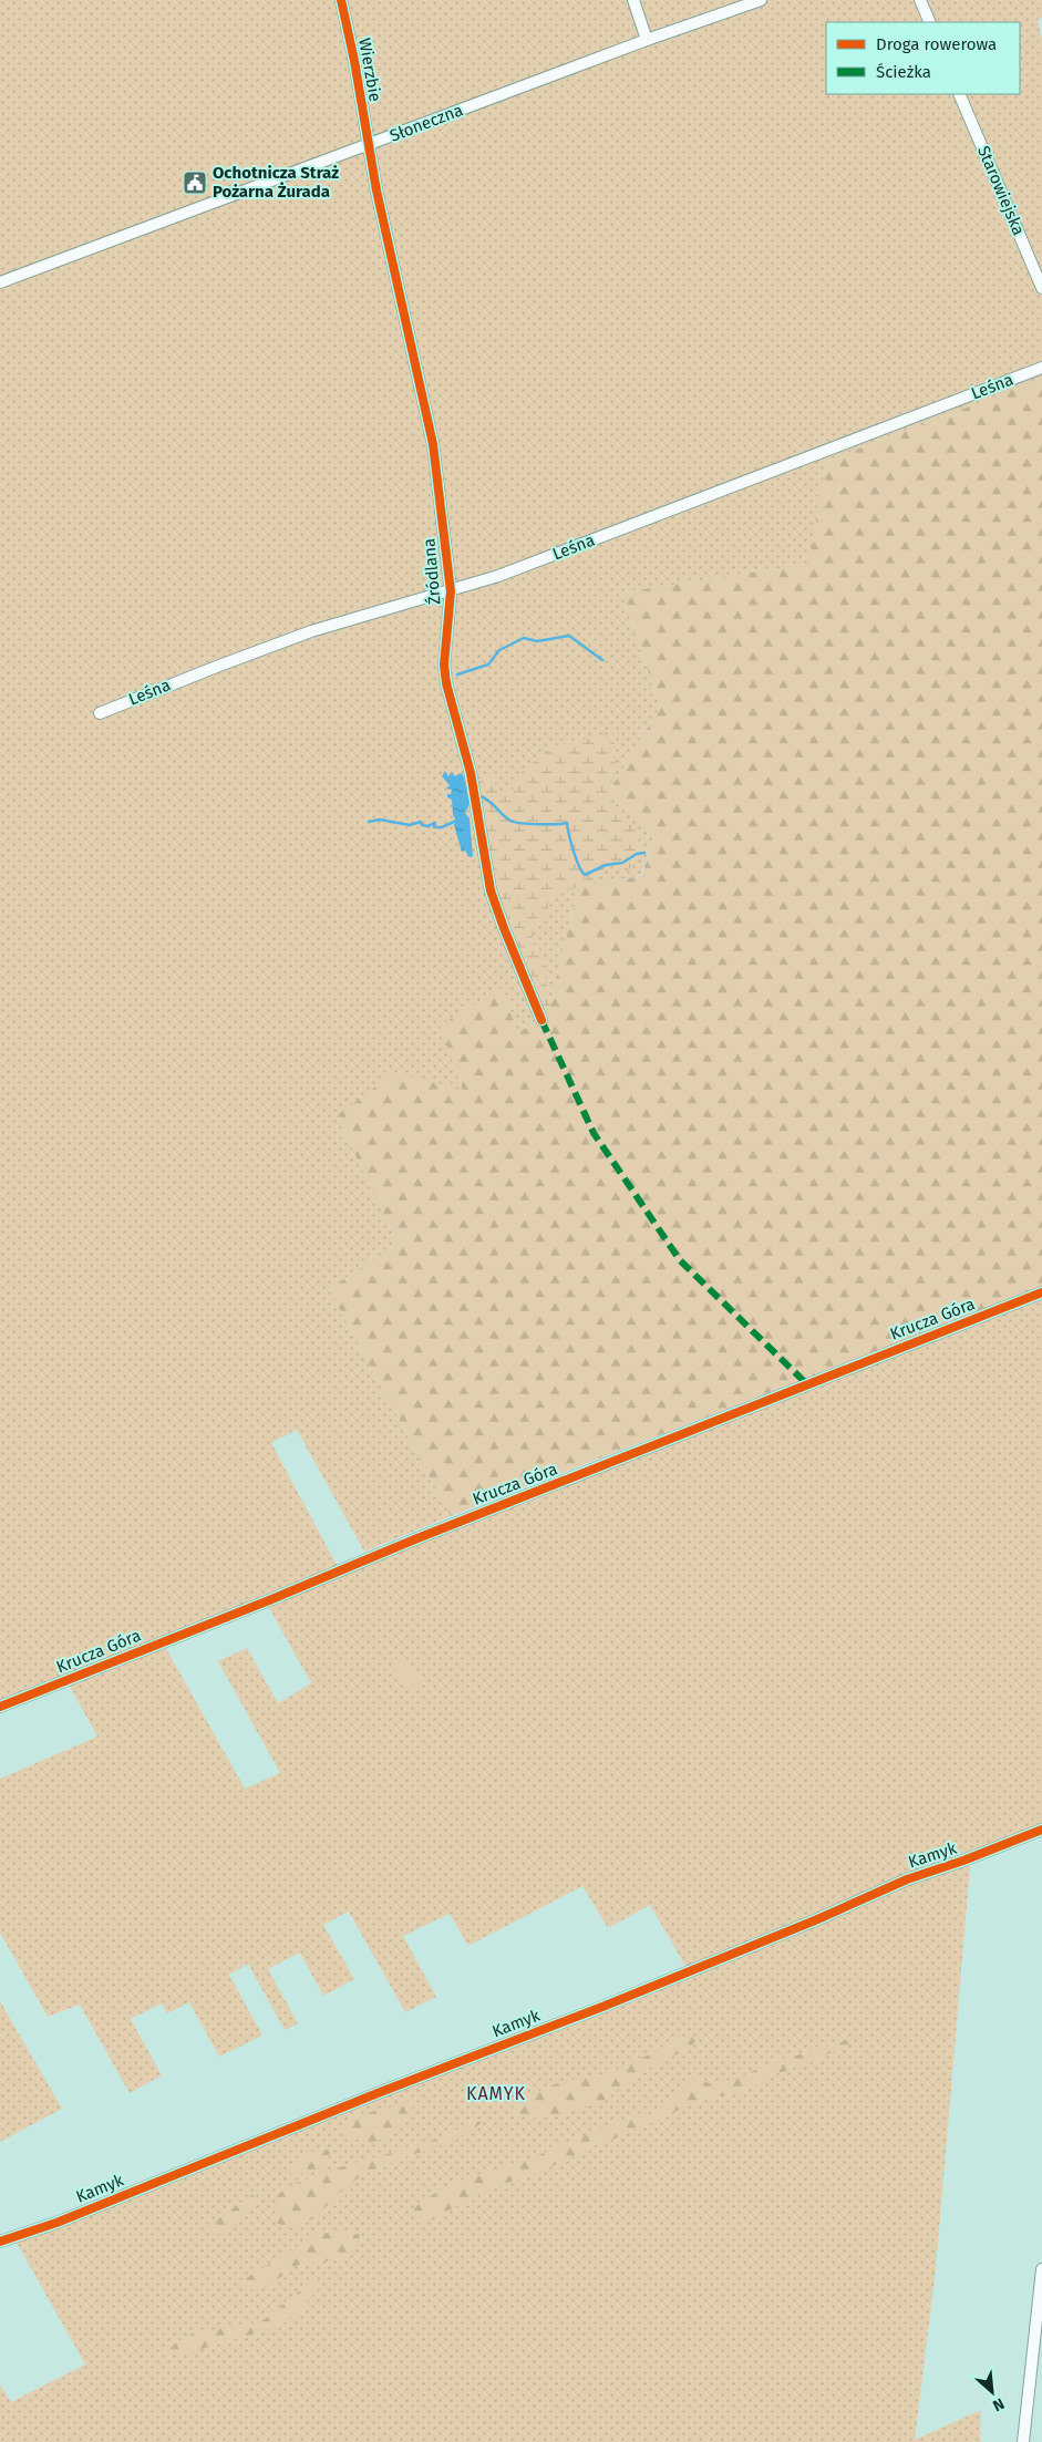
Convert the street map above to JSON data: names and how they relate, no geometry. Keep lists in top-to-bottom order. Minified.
{"streets":{"street":["Wierzbie","Słoneczna","Starowiejska","Leśna","Źródlana","Krucza Góra","Kamyk"]},"crossings":[["Wierzbie","Słoneczna"],["Wierzbie","Źródlana"],["Słoneczna","Źródlana"],["Leśna","Źródlana"]],"districts":["KAMYK"],"places":{"public building":["Ochotnicza Straż Pożarna Żurada"]},"legend":["Droga rowerowa","Ścieżka"],"north":"bottom right"}
